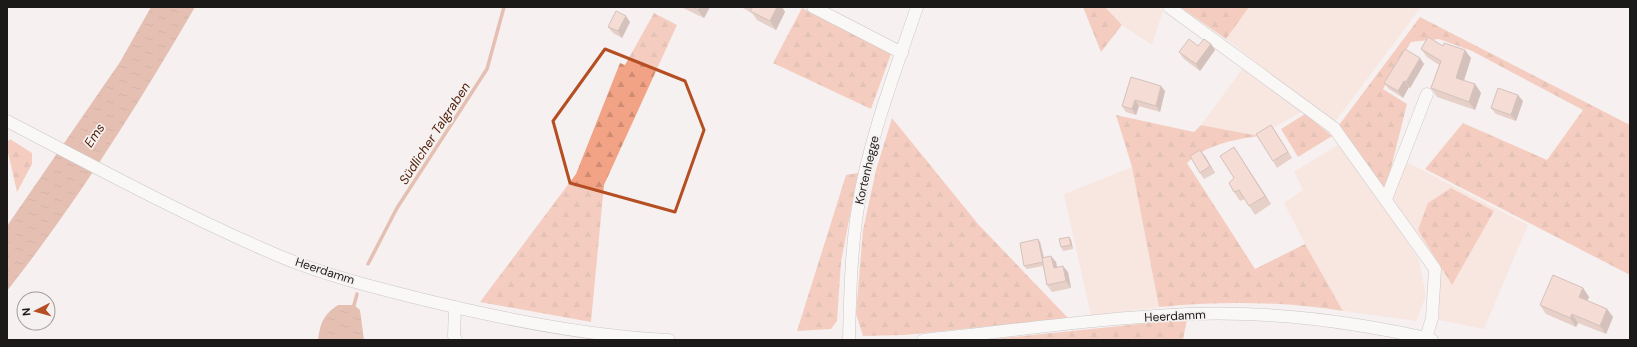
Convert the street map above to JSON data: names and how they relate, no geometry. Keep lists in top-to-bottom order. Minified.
{"streets":{"street":["Kortenhegge","Heerdamm"]},"water":["Südlicher Talgraben","Ems"],"north":"left"}
